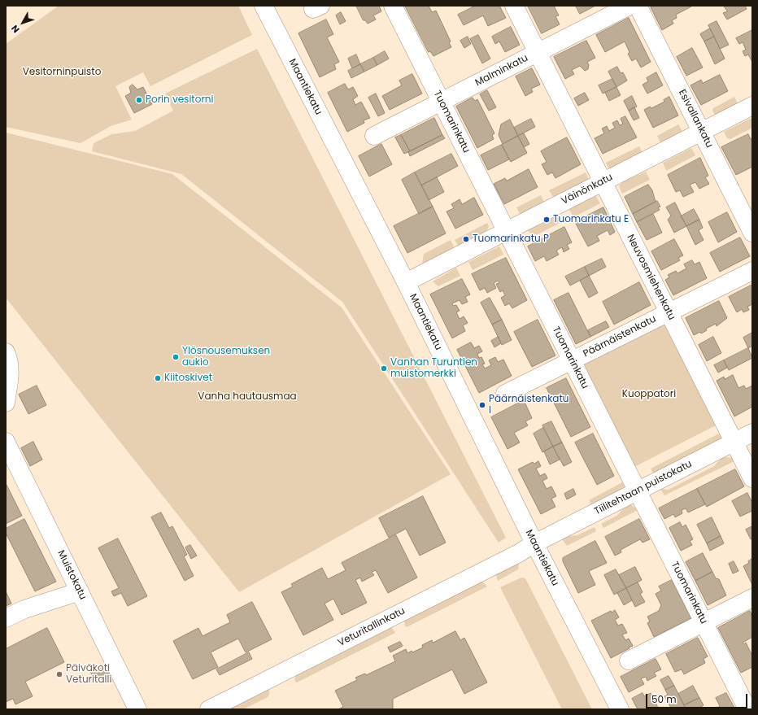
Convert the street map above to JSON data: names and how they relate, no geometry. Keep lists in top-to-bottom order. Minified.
{"streets":{"street":["Malminkatu","Maantiekatu","Esivallankatu","Tuomarinkatu","Väinönkatu","Neuvosmiehenkatu","Päärnäistenkatu","Tiilitehtaan puistokatu","Muistokatu","Veturitallinkatu"]},"crossings":[["Malminkatu","Tuomarinkatu"],["Malminkatu","Neuvosmiehenkatu"],["Maantiekatu","Väinönkatu"],["Maantiekatu","Tiilitehtaan puistokatu"],["Maantiekatu","Veturitallinkatu"],["Esivallankatu","Väinönkatu"],["Tuomarinkatu","Väinönkatu"],["Tuomarinkatu","Päärnäistenkatu"],["Tuomarinkatu","Tiilitehtaan puistokatu"],["Väinönkatu","Neuvosmiehenkatu"],["Neuvosmiehenkatu","Päärnäistenkatu"],["Neuvosmiehenkatu","Tiilitehtaan puistokatu"],["Tiilitehtaan puistokatu","Veturitallinkatu"]],"parks":["Vesitorninpuisto","Kuoppatori","Vanha hautausmaa"],"places":["Porin vesitorni","Tuomarinkatu E","Tuomarinkatu P","Ylösnousemuksen aukio","Vanhan Turuntien muistomerkki","Kiitoskivet","Päärnäistenkatu I","Päiväkoti Veturitalli"],"scale_bar":"50 m","north":"bottom left"}
